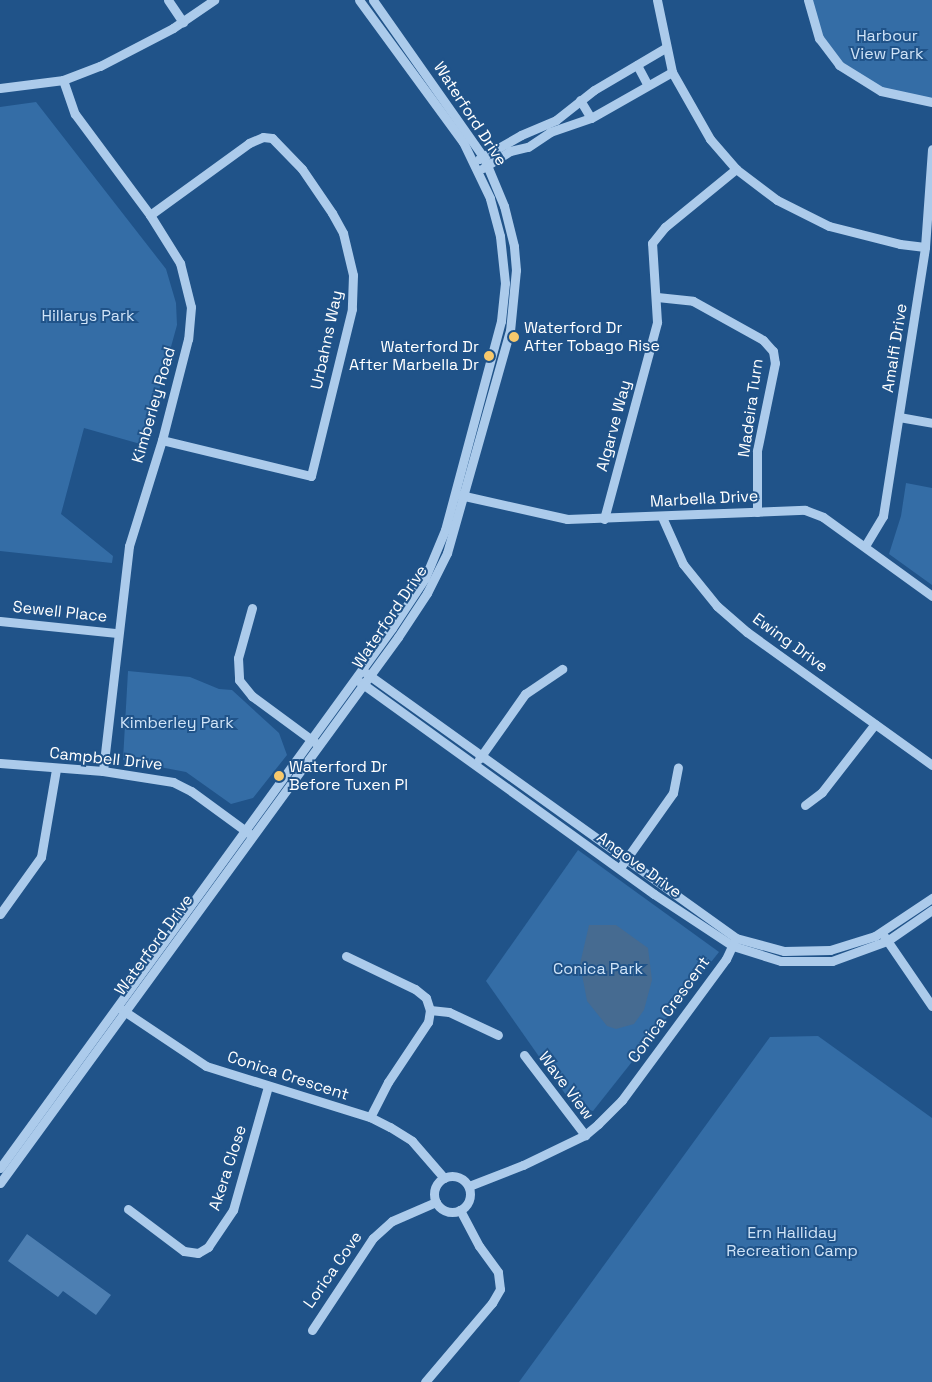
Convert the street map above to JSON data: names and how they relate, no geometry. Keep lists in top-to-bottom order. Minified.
{"streets":{"street":["Waterford Drive","Urbahns Way","Amalfi Drive","Kimberley Road","Madeira Turn","Algarve Way","Marbella Drive","Sewell Place","Ewing Drive","Campbell Drive","Angove Drive","Conica Crescent","Wave View","Akera Close","Lorica Cove"]},"crossings":[["Waterford Drive","Marbella Drive"],["Waterford Drive","Campbell Drive"],["Waterford Drive","Angove Drive"],["Waterford Drive","Conica Crescent"],["Urbahns Way","Kimberley Road"],["Amalfi Drive","Marbella Drive"],["Kimberley Road","Sewell Place"],["Kimberley Road","Campbell Drive"],["Madeira Turn","Algarve Way"],["Madeira Turn","Marbella Drive"],["Algarve Way","Marbella Drive"],["Marbella Drive","Ewing Drive"],["Angove Drive","Conica Crescent"],["Conica Crescent","Wave View"],["Conica Crescent","Akera Close"],["Conica Crescent","Lorica Cove"]],"parks":["Harbour View Park","Hillarys Park","Kimberley Park","Conica Park","Ern Halliday Recreation Camp"],"places":["Waterford Dr After Tobago Rise","Waterford Dr After Marbella Dr","Waterford Dr Before Tuxen Pl"]}
